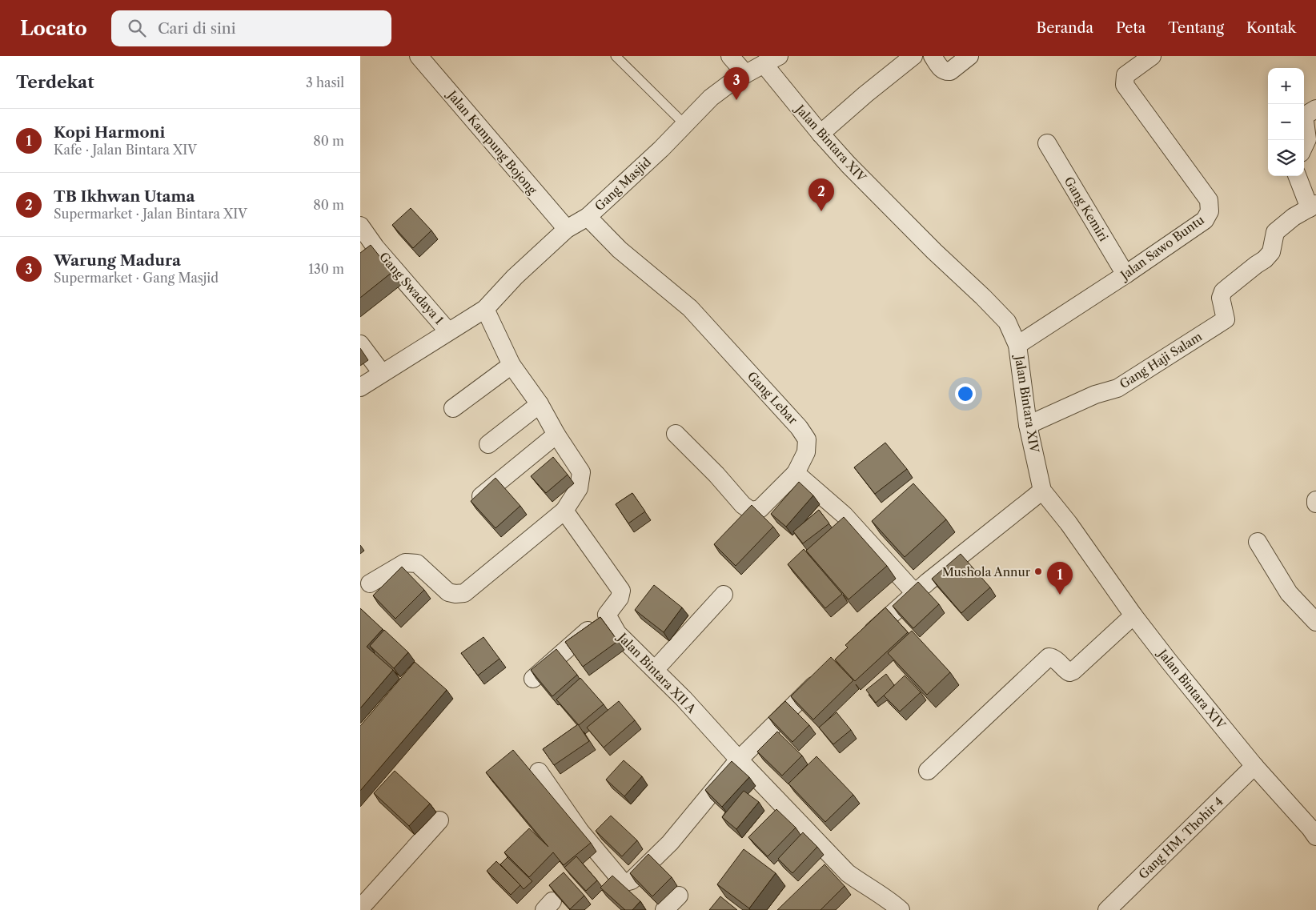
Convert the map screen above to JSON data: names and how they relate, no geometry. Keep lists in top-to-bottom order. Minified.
{"streets":{"street":["Jalan Kampung Bojong","Jalan Bintara XIV","Gang Masjid","Gang Kemiri","Jalan Sawo Buntu","Gang Swadaya 1","Gang Haji Salam","Gang Lebar","Jalan Bintara XII A","Gang HM. Thohir 4"]},"crossings":[["Jalan Kampung Bojong","Gang Masjid"],["Jalan Bintara XIV","Gang Masjid"],["Jalan Bintara XIV","Jalan Sawo Buntu"],["Jalan Bintara XIV","Gang Haji Salam"],["Jalan Bintara XIV","Gang HM. Thohir 4"],["Gang Masjid","Gang Swadaya 1"],["Gang Masjid","Gang Lebar"],["Gang Kemiri","Jalan Sawo Buntu"]],"places":["Mushola Annur"],"page":{"header":"Locato","search":"Cari di sini","nav":["Beranda","Peta","Tentang","Kontak"],"heading":["Terdekat","3 hasil"],"pins":["3","2","1"],"map_buttons":["+","−"],"list":[{"mark":"1","name":"Kopi Harmoni","note":"Kafe · Jalan Bintara XIV","value":"80 m"},{"mark":"2","name":"TB Ikhwan Utama","note":"Supermarket · Jalan Bintara XIV","value":"80 m"},{"mark":"3","name":"Warung Madura","note":"Supermarket · Gang Masjid","value":"130 m"}]}}
